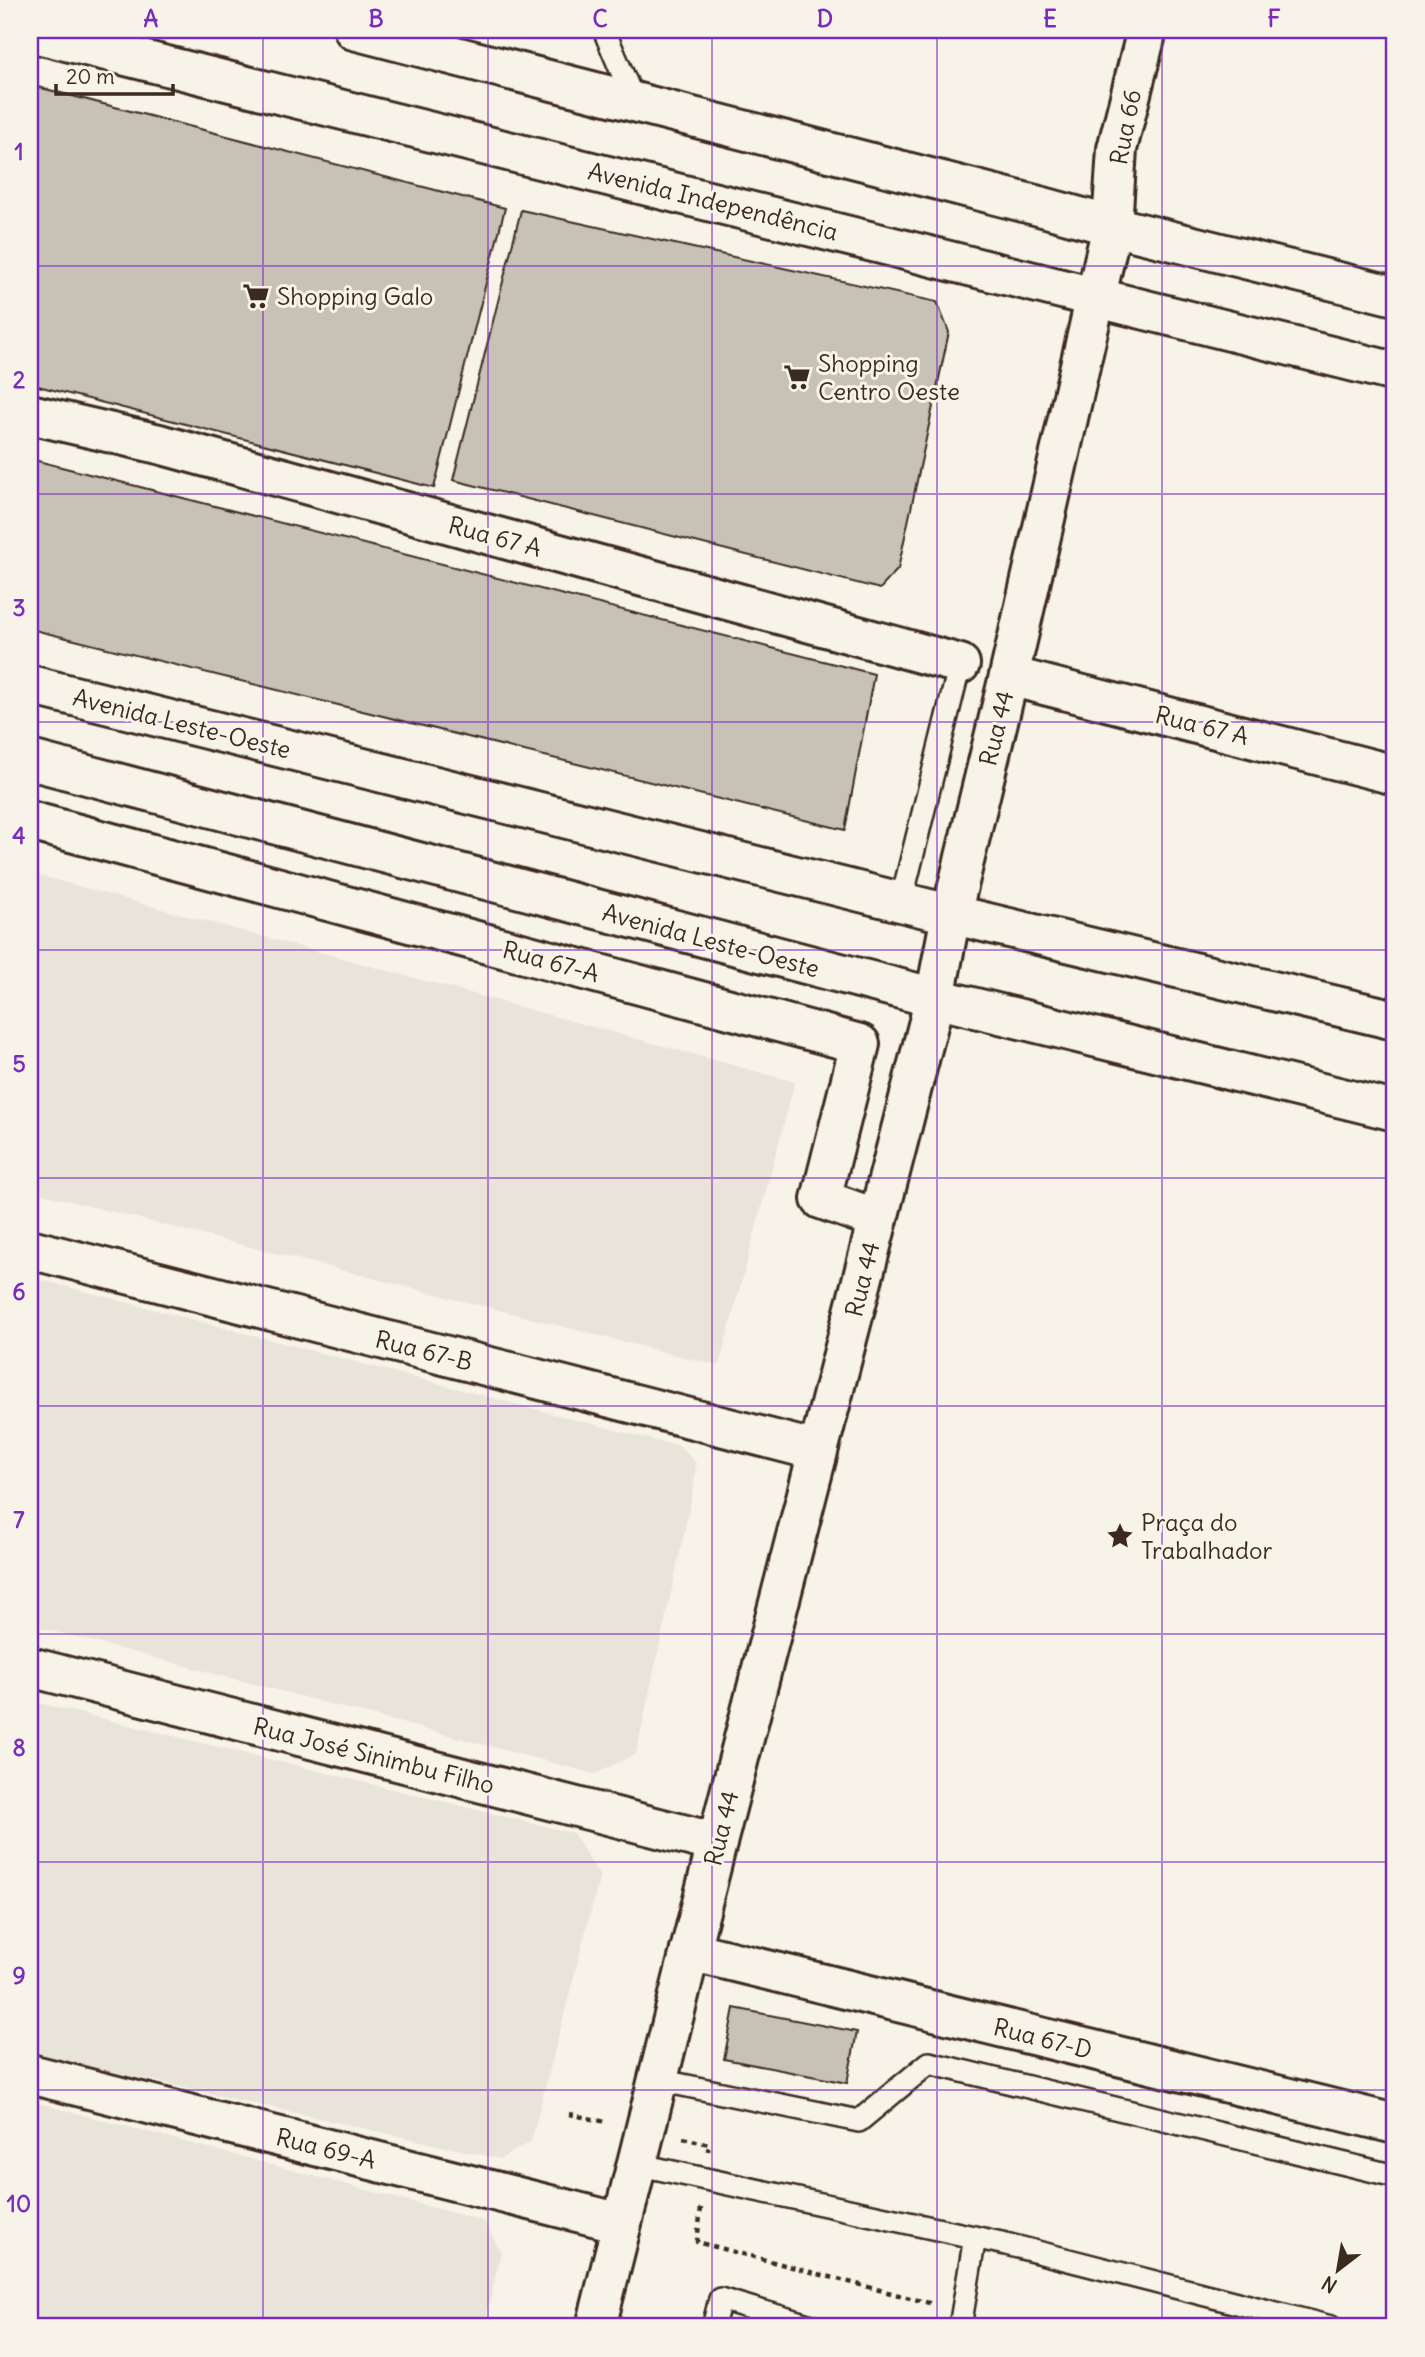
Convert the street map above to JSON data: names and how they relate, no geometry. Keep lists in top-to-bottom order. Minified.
{"streets":{"main road":["Rua 66","Avenida Independência","Rua 67 A","Avenida Leste-Oeste","Rua 44","Rua 67-A","Rua 67-B","Rua José Sinimbu Filho","Rua 67-D","Rua 69-A"]},"crossings":[["Rua 66","Rua 44"],["Avenida Independência","Rua 44"],["Rua 67 A","Rua 44"],["Avenida Leste-Oeste","Rua 44"],["Rua 44","Rua 67-A"],["Rua 44","Rua 67-B"],["Rua 44","Rua José Sinimbu Filho"],["Rua 44","Rua 67-D"],["Rua 44","Rua 69-A"]],"places":{"supermarket":["Shopping Galo","Shopping Centro Oeste"],"place":["Praça do Trabalhador"]},"scale_bar":"20 m","north":"bottom left","grid":{"columns":["A","B","C","D","E","F"],"rows":["1","2","3","4","5","6","7","8","9","10"]}}
